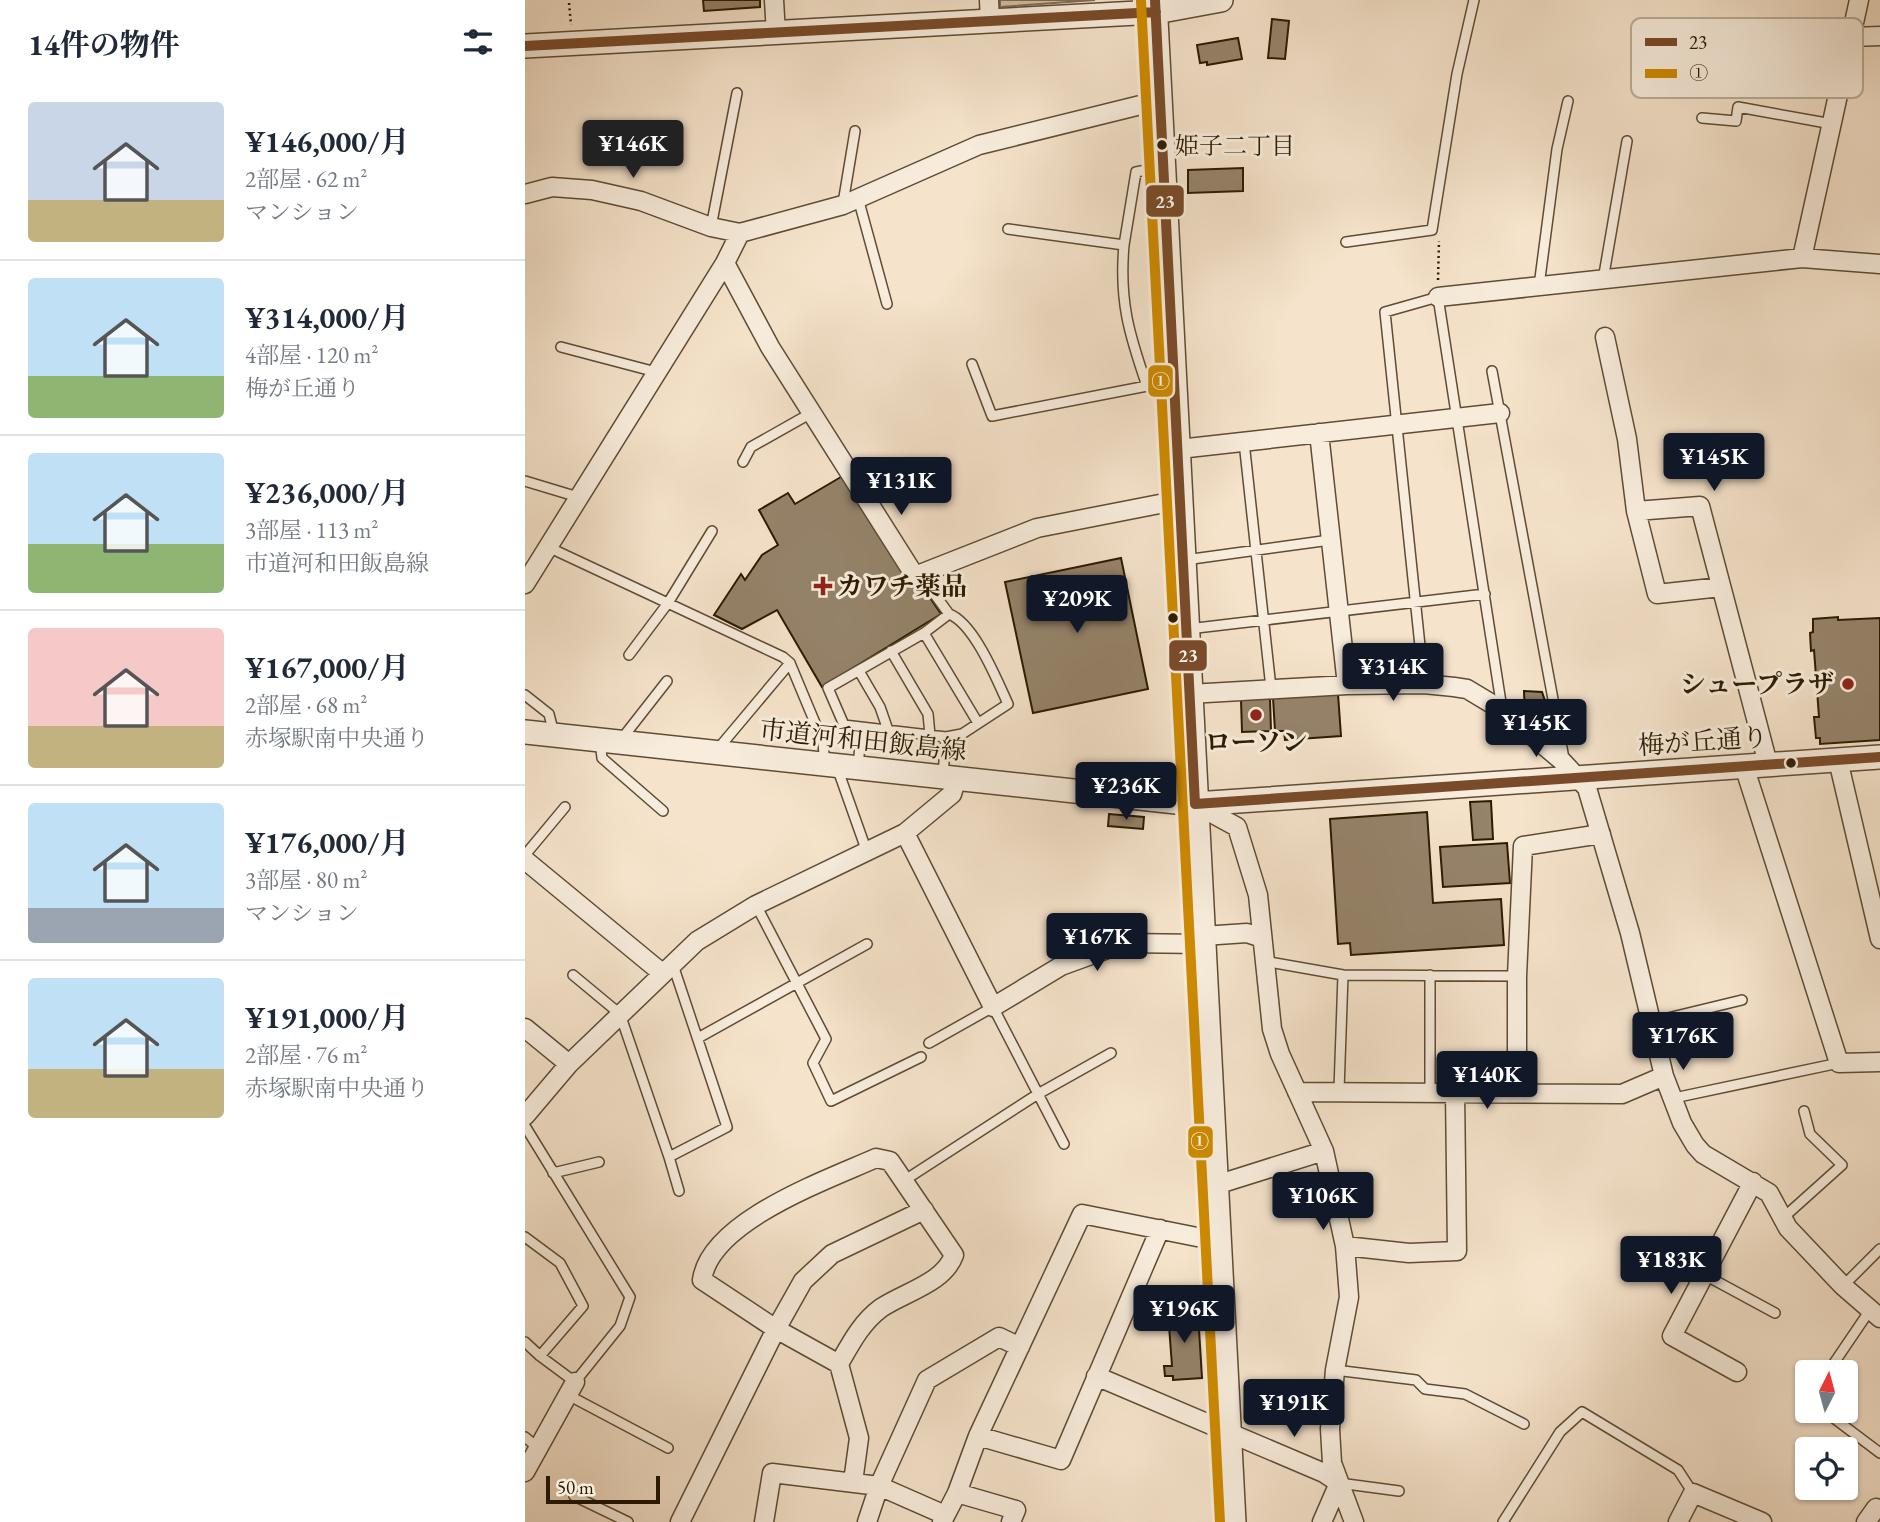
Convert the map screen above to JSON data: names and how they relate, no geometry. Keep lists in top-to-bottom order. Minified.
{"streets":{"street":["市道河和田飯島線","梅が丘通り"]},"crossings":[["市道河和田飯島線","梅が丘通り"]],"places":{"other":["姫子二丁目","シュープラザ","ローソン"],"health":["カワチ薬品"]},"lines":["transit line 23","transit line ①"],"legend":["23","①"],"scale_bar":"50 m","north":"top","page":{"heading":"14件の物件","list":[{"name":"¥146,000/月","note":"2部屋 · 62 m² · マンション"},{"name":"¥314,000/月","note":"4部屋 · 120 m² · 梅が丘通り"},{"name":"¥236,000/月","note":"3部屋 · 113 m² · 市道河和田飯島線"},{"name":"¥167,000/月","note":"2部屋 · 68 m² · 赤塚駅南中央通り"},{"name":"¥176,000/月","note":"3部屋 · 80 m² · マンション"},{"name":"¥191,000/月","note":"2部屋 · 76 m² · 赤塚駅南中央通り"}],"price":["¥146K","¥145K","¥131K","¥209K","¥314K","¥145K","¥236K","¥167K","¥176K","¥140K","¥106K","¥183K","¥196K","¥191K"],"scale":"50 m"}}
